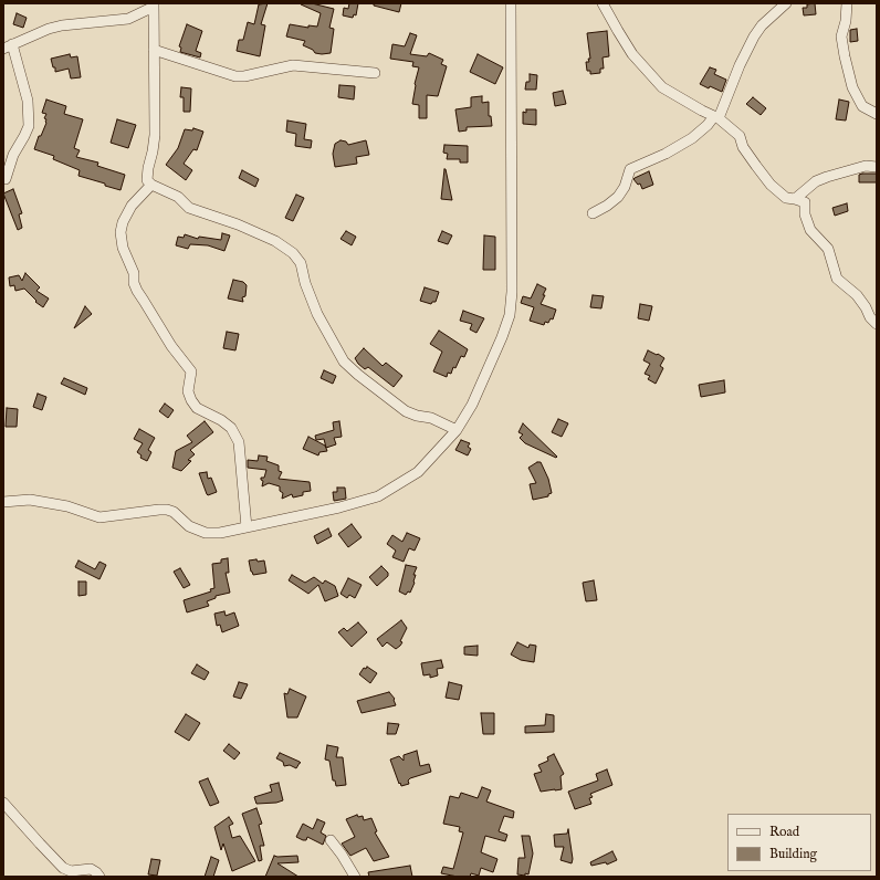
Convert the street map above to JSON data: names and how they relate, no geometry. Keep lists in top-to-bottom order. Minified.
{"legend":["Road","Building"]}
